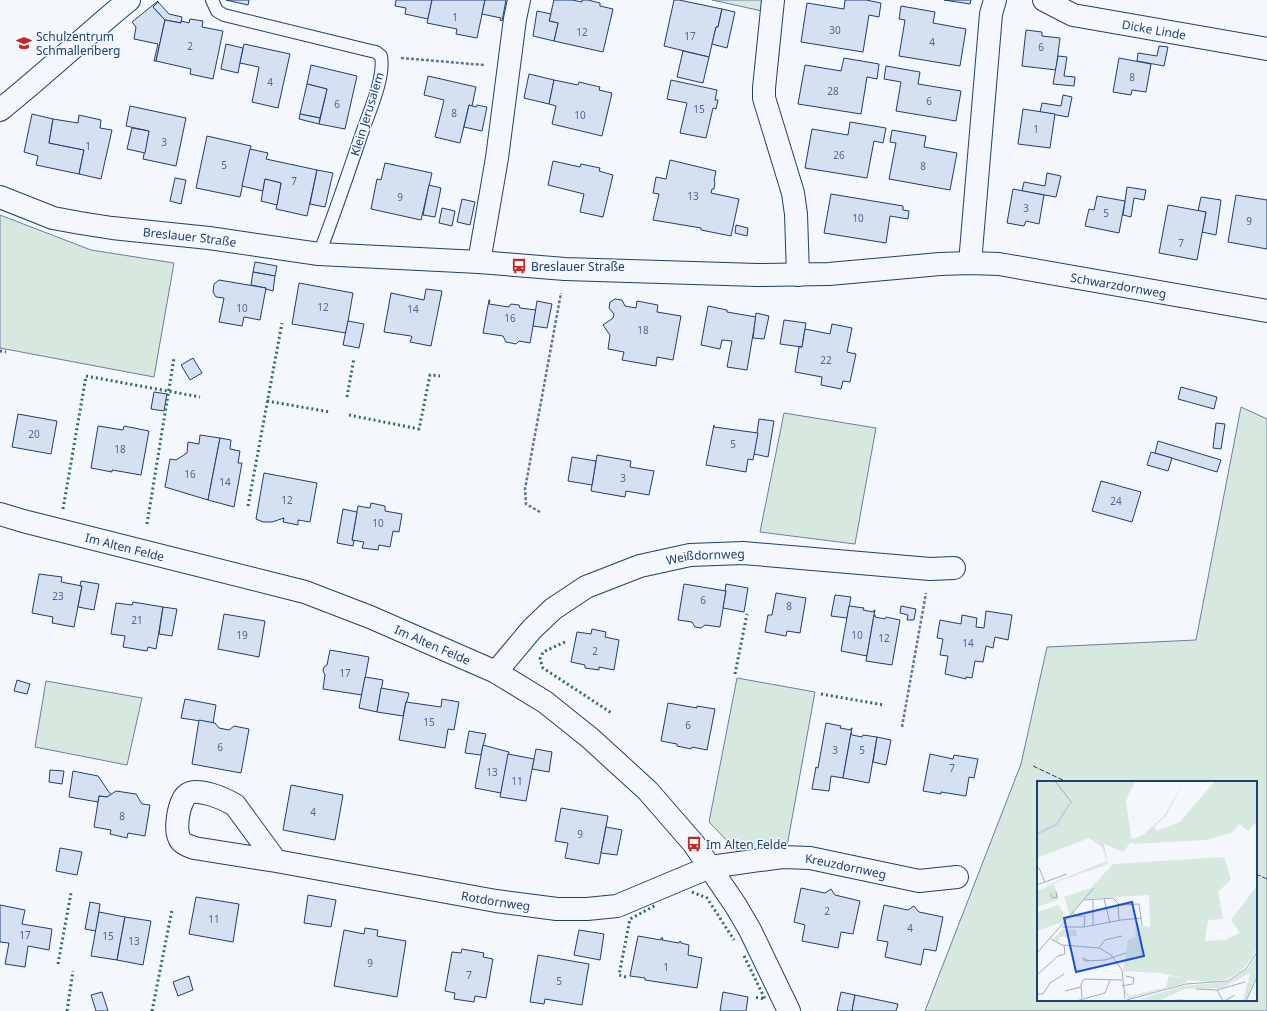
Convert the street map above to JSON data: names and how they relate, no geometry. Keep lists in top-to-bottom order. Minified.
{"streets":{"street":["Dicke Linde","Breslauer Straße","Schwarzdornweg","Im Alten Felde","Weißdornweg","Kreuzdornweg","Rotdornweg"],"lane":["Klein Jerusalem"]},"crossings":[["Klein Jerusalem","Breslauer Straße"],["Breslauer Straße","Schwarzdornweg"],["Im Alten Felde","Weißdornweg"],["Im Alten Felde","Kreuzdornweg"],["Im Alten Felde","Rotdornweg"],["Kreuzdornweg","Rotdornweg"]],"places":{"school or university":["Schulzentrum Schmallenberg"],"bus stop":["Breslauer Straße","Im Alten Felde"]},"house_numbers":["1","30","12","17","4","2","6","8","4","28","6","6","15","8","10","1","3","1","26","5","8","7","13","9","3","5","10","9","7","12","10","14","16","18","22","20","5","18","16","3","14","12","24","10","23","6","8","21","19","10","12","14","2","17","15","6","6","3","5","7","13","11","4","8","9","2","11","4","17","15","13","9","1","7","5"]}
